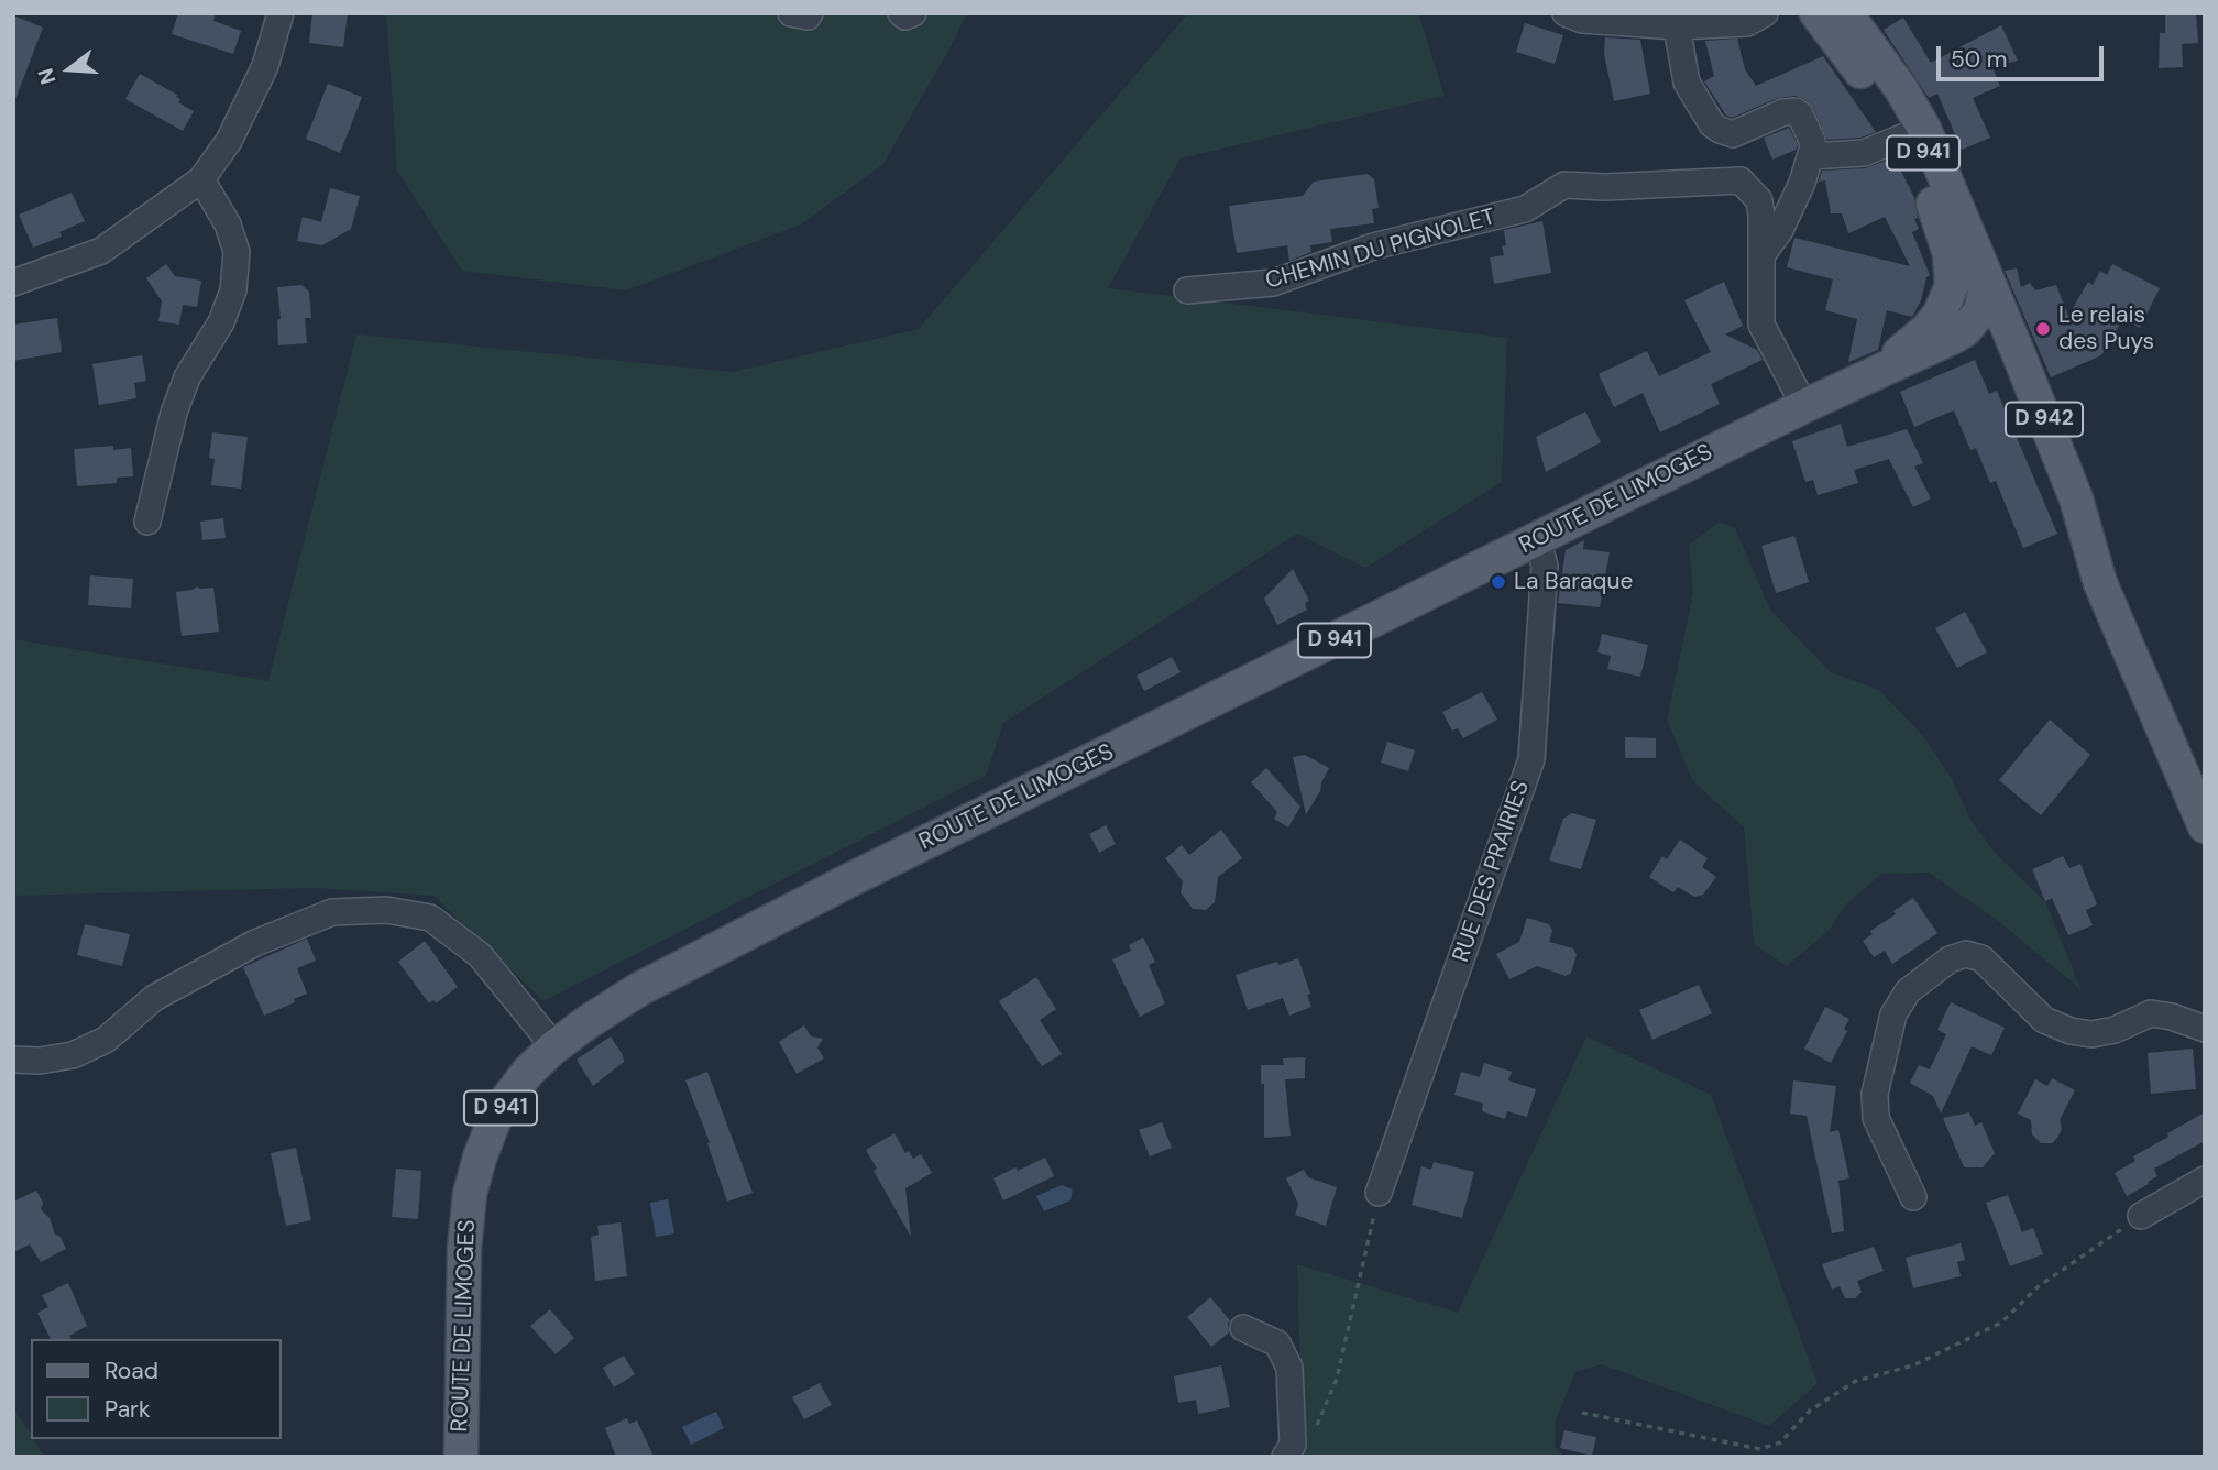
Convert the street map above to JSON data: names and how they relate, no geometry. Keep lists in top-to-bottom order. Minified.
{"streets":{"main road":["D 941","D 942","ROUTE DE LIMOGES"],"street":["CHEMIN DU PIGNOLET","RUE DES PRAIRIES"]},"crossings":[["D 941","D 942"],["D 941","ROUTE DE LIMOGES"],["CHEMIN DU PIGNOLET","ROUTE DE LIMOGES"],["ROUTE DE LIMOGES","RUE DES PRAIRIES"]],"places":["Le relais des Puys","La Baraque"],"legend":["Road","Park"],"scale_bar":"50 m","north":"left"}
